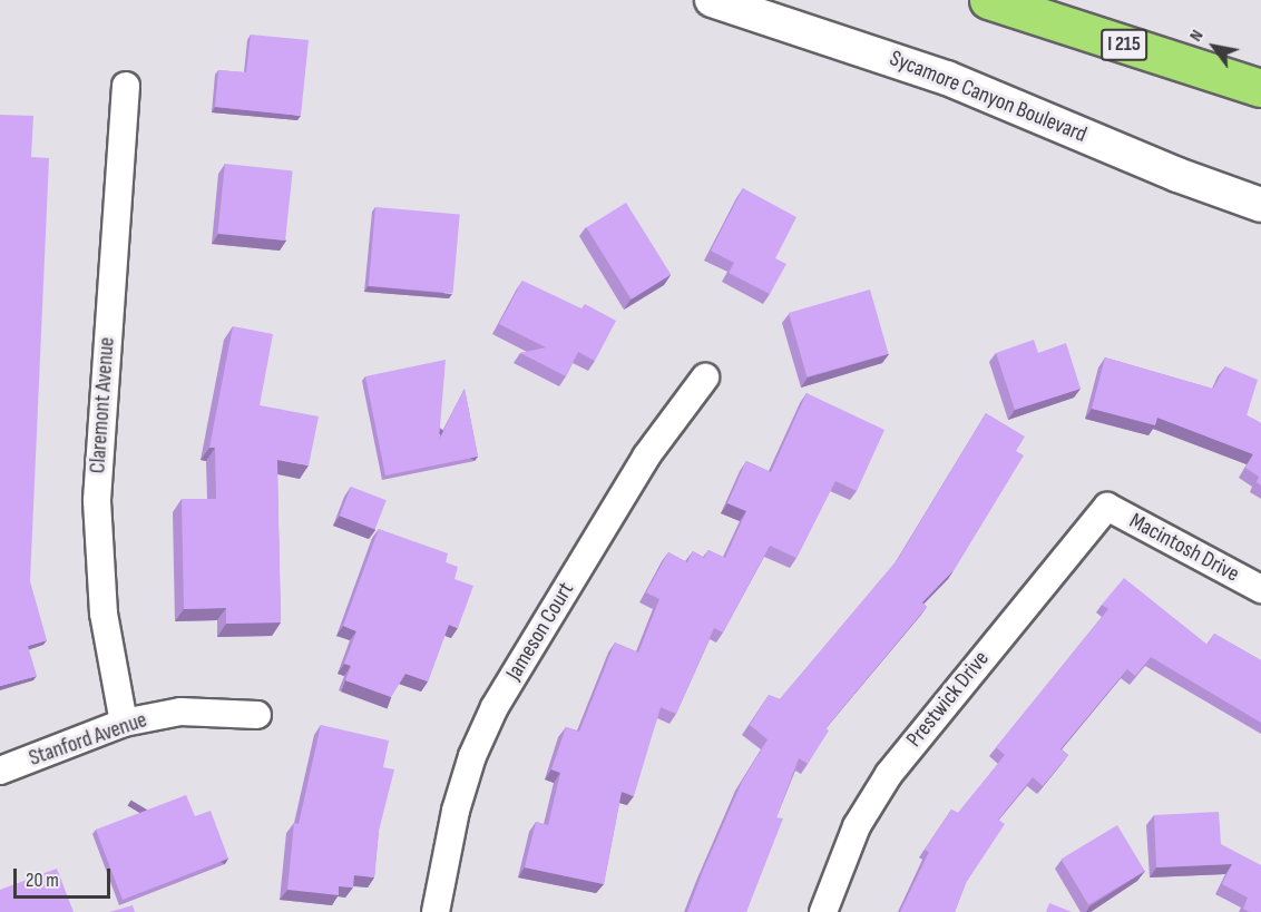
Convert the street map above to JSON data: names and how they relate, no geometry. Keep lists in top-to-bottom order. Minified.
{"streets":{"highway":["I 215"],"street":["Sycamore Canyon Boulevard","Claremont Avenue","Macintosh Drive","Jameson Court","Prestwick Drive","Stanford Avenue"]},"crossings":[["Claremont Avenue","Stanford Avenue"],["Macintosh Drive","Prestwick Drive"]],"scale_bar":"20 m","north":"top left"}
